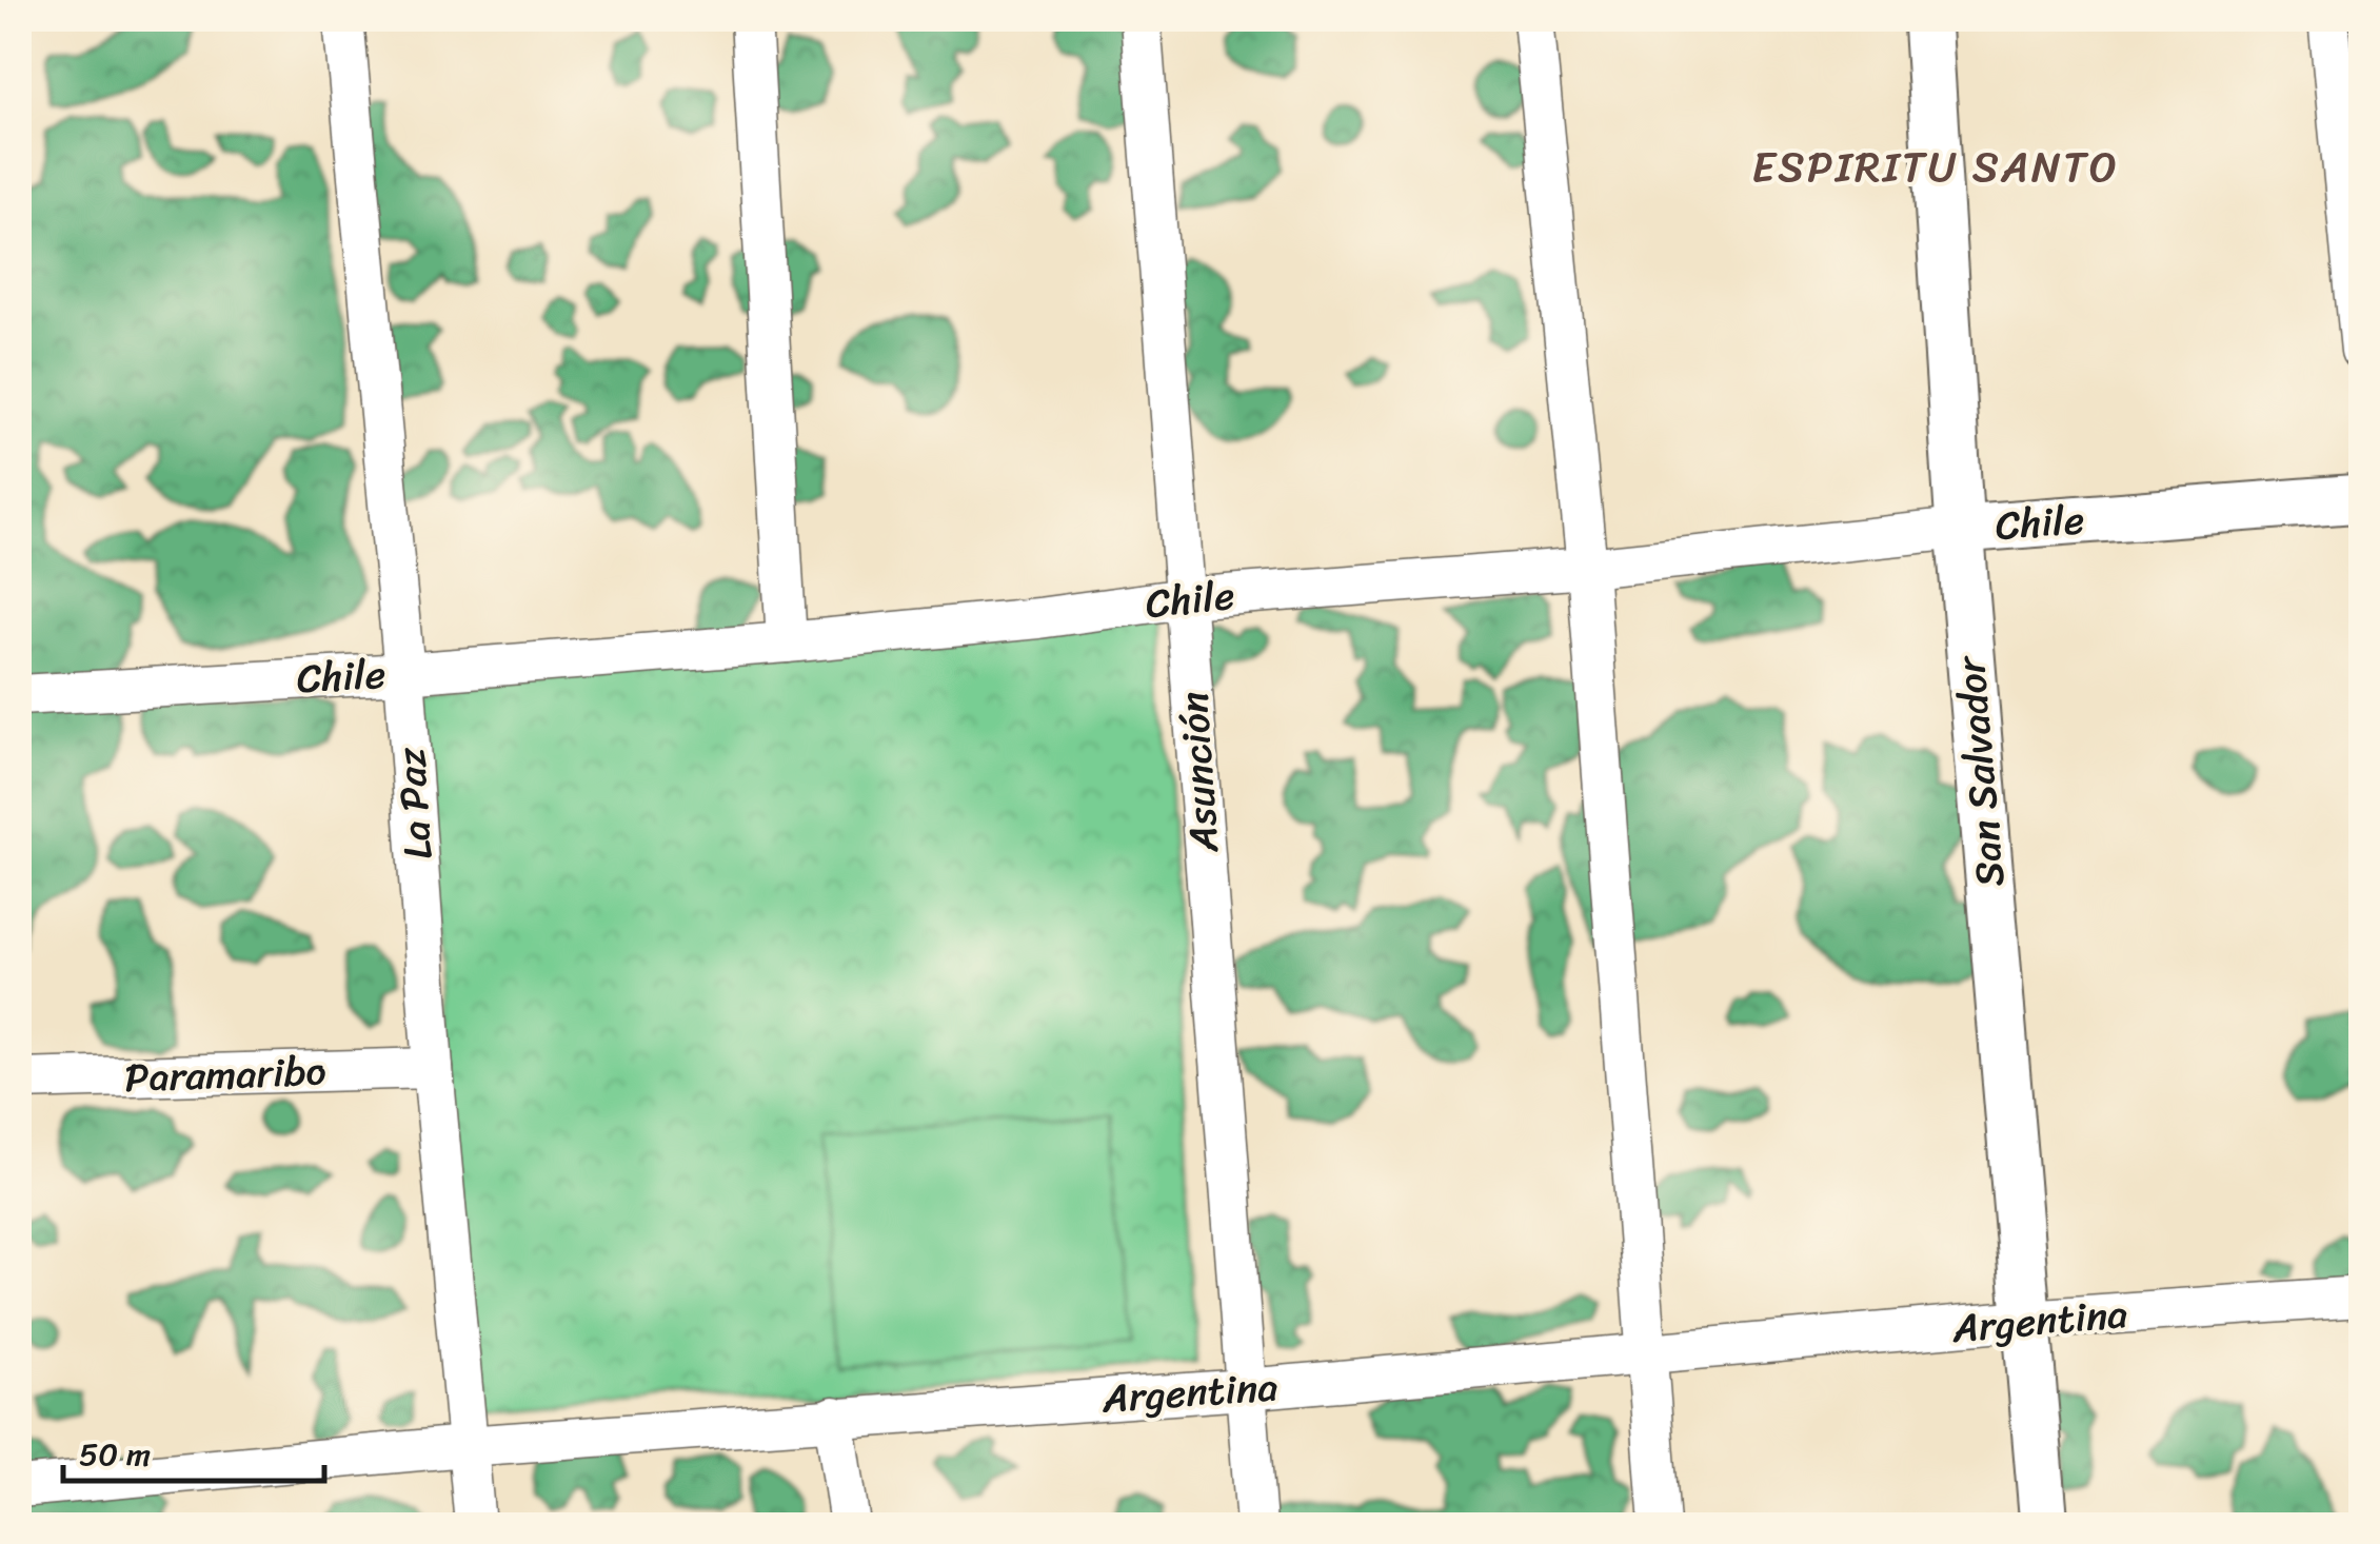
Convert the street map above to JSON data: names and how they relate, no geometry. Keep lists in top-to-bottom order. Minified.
{"streets":{"street":["Chile","Asunción","San Salvador","La Paz","Paramaribo","Argentina"]},"crossings":[["Chile","Asunción"],["Chile","San Salvador"],["Chile","La Paz"],["Asunción","Argentina"],["San Salvador","Argentina"],["La Paz","Paramaribo"],["La Paz","Argentina"]],"districts":["ESPIRITU SANTO"],"scale_bar":"50 m"}
